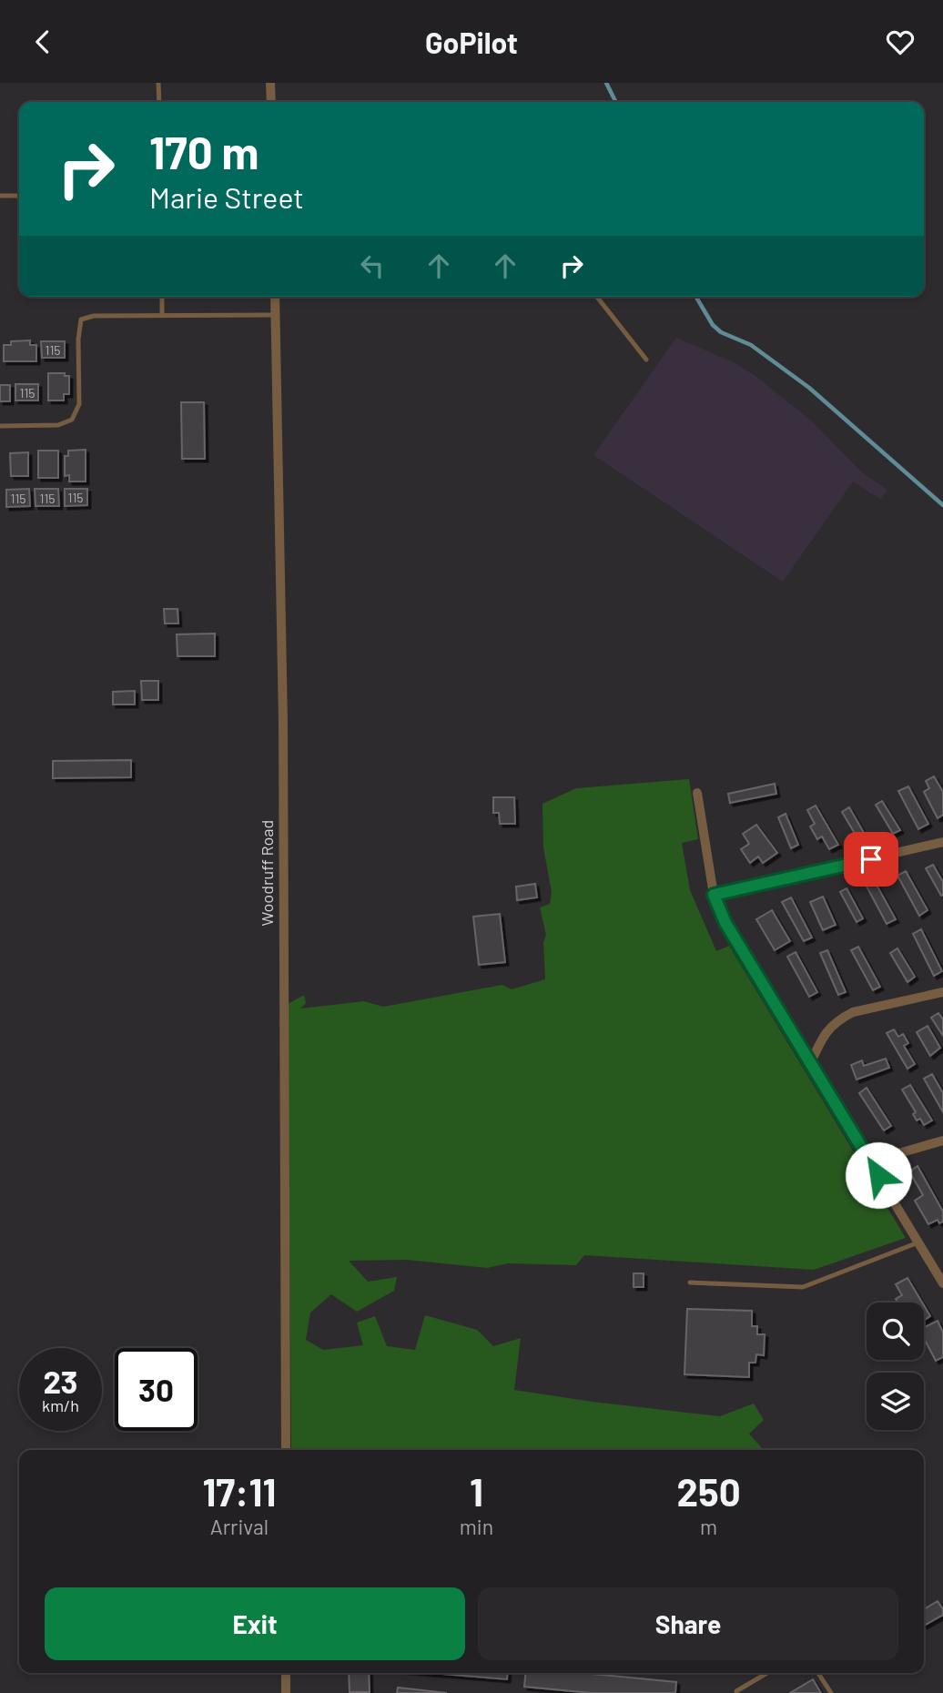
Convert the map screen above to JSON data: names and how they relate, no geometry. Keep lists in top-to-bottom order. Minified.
{"streets":{"street":["Woodruff Road"]},"house_numbers":["115","115","115","115","115"],"page":{"header":"GoPilot","turn":["170 m","Marie Street"],"speed":"23 km/h","limit":"30","eta":["17:11","Arrival","1","min","250","m"],"buttons":["Exit","Share"]}}
